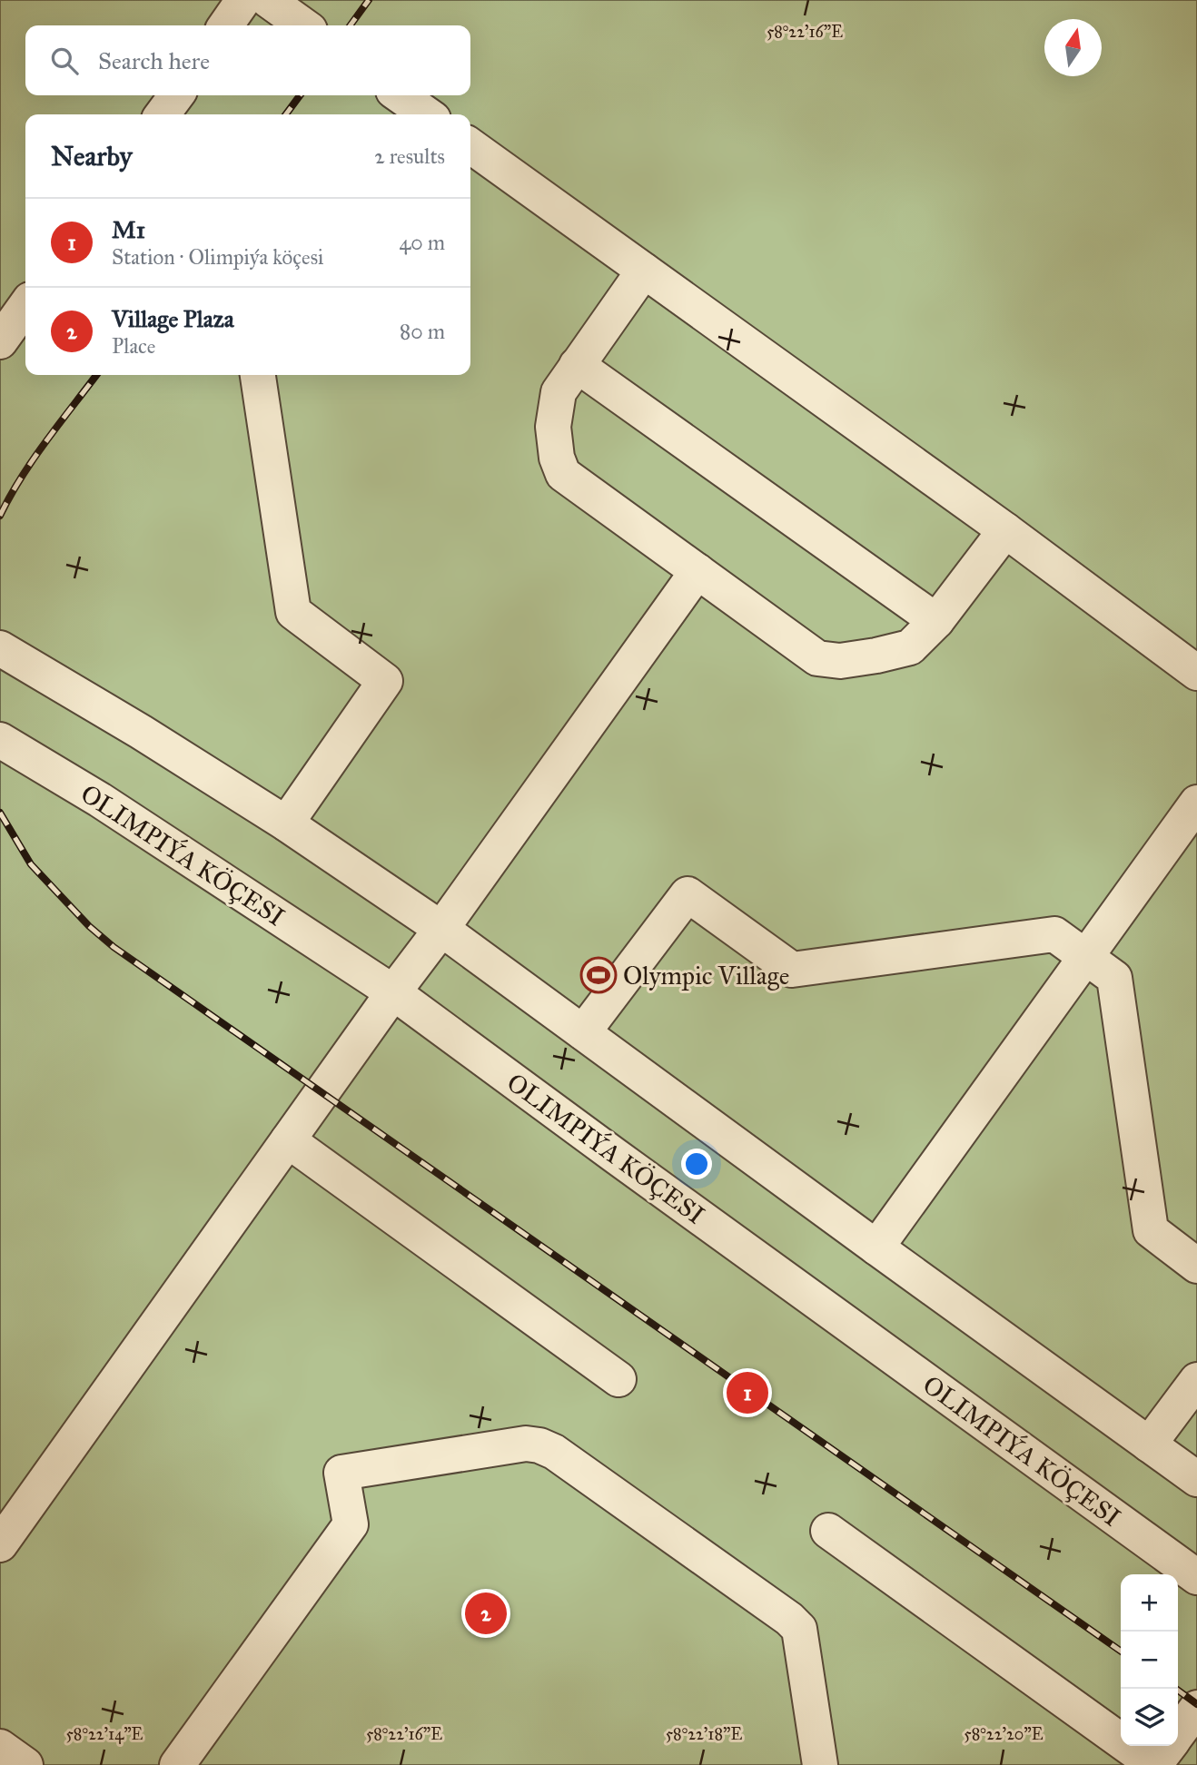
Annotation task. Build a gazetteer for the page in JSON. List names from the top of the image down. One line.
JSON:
{"streets":{"street":["OLIMPIÝA KÖÇESI"]},"places":{"sports":["Olympic Village"]},"north":"top","page":{"search":"Search here","heading":["Nearby","2 results"],"list":[{"mark":"1","name":"M1","note":"Station · Olimpiýa köçesi","value":"40 m"},{"mark":"2","name":"Village Plaza","note":"Place","value":"80 m"}],"pins":["1","2"],"map_buttons":["+","−"]},"coordinates":["58°22'16\"E","58°22'14\"E","58°22'18\"E","58°22'20\"E"]}
